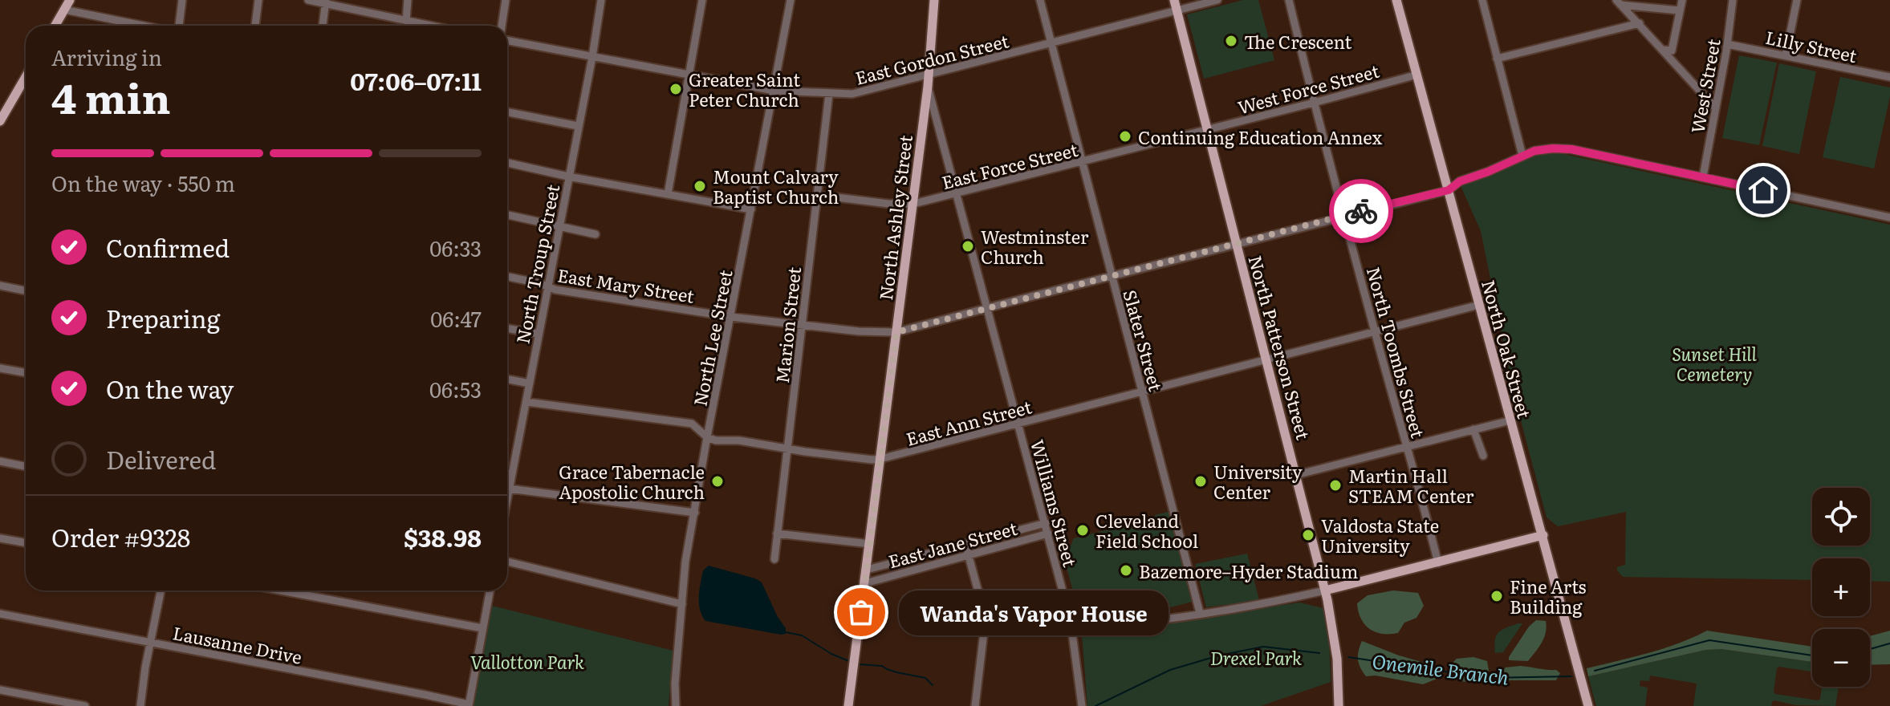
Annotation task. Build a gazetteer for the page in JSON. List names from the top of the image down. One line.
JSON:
{"streets":{"main road":["North Ashley Street","North Patterson Street","North Oak Street"],"street":["Lilly Street","East Gordon Street","West Street","West Force Street","East Force Street","North Troup Street","East Mary Street","Marion Street","North Lee Street","Slater Street","North Toombs Street","East Ann Street","Williams Street","East Jane Street","Lausanne Drive"]},"crossings":[["Lilly Street","West Street"],["East Gordon Street","North Ashley Street"],["East Gordon Street","North Troup Street"],["East Gordon Street","Marion Street"],["East Gordon Street","North Lee Street"],["East Gordon Street","Slater Street"],["East Gordon Street","North Patterson Street"],["West Street","East Mary Street"],["West Force Street","East Force Street"],["West Force Street","North Patterson Street"],["West Force Street","North Oak Street"],["West Force Street","North Toombs Street"],["East Force Street","North Ashley Street"],["East Force Street","Marion Street"],["East Force Street","Slater Street"],["East Force Street","North Patterson Street"],["East Force Street","Williams Street"],["North Ashley Street","East Mary Street"],["North Ashley Street","East Ann Street"],["North Ashley Street","Williams Street"],["North Ashley Street","East Jane Street"],["North Troup Street","East Mary Street"],["North Troup Street","East Ann Street"],["East Mary Street","Marion Street"],["East Mary Street","North Lee Street"],["East Mary Street","Slater Street"],["East Mary Street","North Patterson Street"],["East Mary Street","North Oak Street"],["East Mary Street","North Toombs Street"],["East Mary Street","Williams Street"],["Marion Street","East Ann Street"],["North Lee Street","East Ann Street"],["Slater Street","East Ann Street"],["North Patterson Street","East Ann Street"],["North Oak Street","East Ann Street"],["North Toombs Street","East Ann Street"],["East Ann Street","Williams Street"],["Williams Street","East Jane Street"]],"water":["Onemile Branch"],"parks":["Sunset Hill Cemetery","Drexel Park","Vallotton Park"],"places":["The Crescent","Greater Saint Peter Church","Continuing Education Annex","Mount Calvary Baptist Church","Westminster Church","Grace Tabernacle Apostolic Church","University Center","Martin Hall STEAM Center","Cleveland Field School","Valdosta State University","Bazemore–Hyder Stadium","Fine Arts Building","Wanda's Vapor House"],"page":{"heading":["4 min","Arriving in","07:06–07:11"],"panel":["Order #9328","$38.98"],"bar":"On the way · 550 m","list":[["Confirmed","06:33"],["Preparing","06:47"],["On the way","06:53"],"Delivered"],"map_buttons":["+","−"],"bubble":"Wanda's Vapor House"}}
